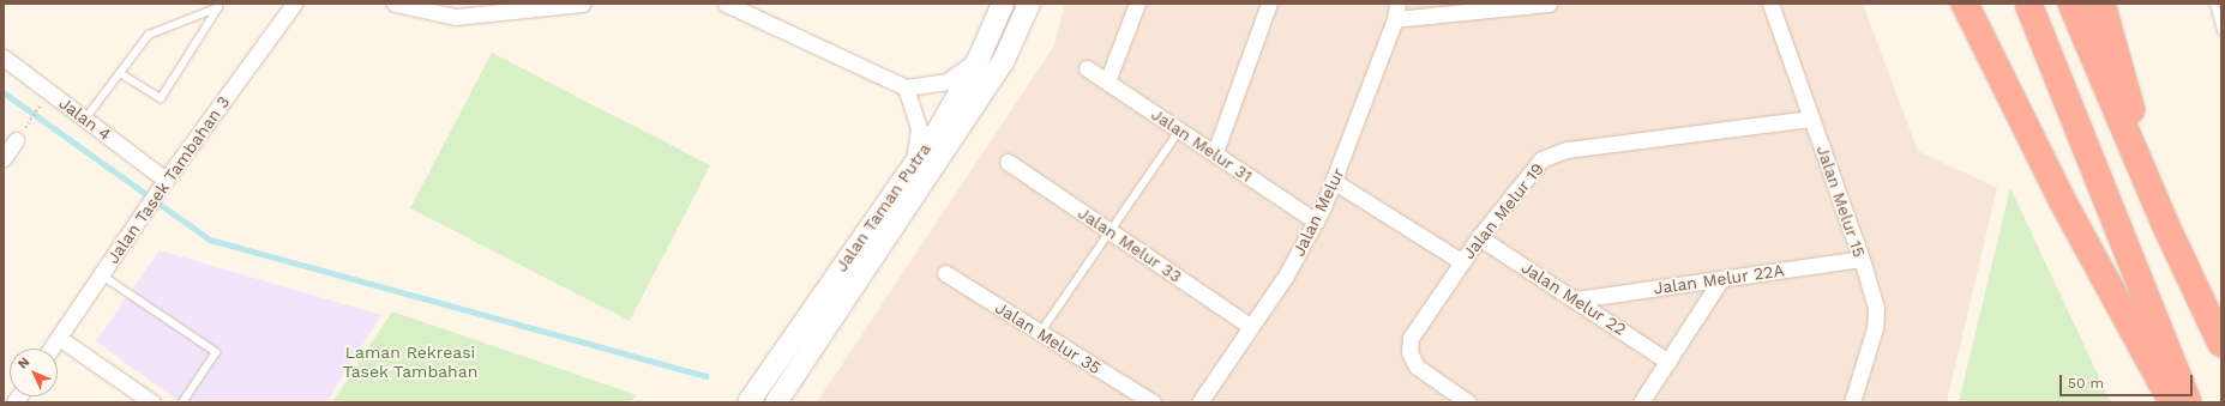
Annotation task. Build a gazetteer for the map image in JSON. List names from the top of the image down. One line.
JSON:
{"streets":{"street":["Jalan 4","Jalan Melur 31","Jalan Tasek Tambahan 3","Jalan Melur 15","Jalan Taman Putra","Jalan Melur 19","Jalan Melur","Jalan Melur 33","Jalan Melur 22A","Jalan Melur 22","Jalan Melur 35"]},"crossings":[["Jalan 4","Jalan Tasek Tambahan 3"],["Jalan Melur 31","Jalan Melur"],["Jalan Melur 15","Jalan Melur 19"],["Jalan Melur 15","Jalan Melur 22A"],["Jalan Melur 19","Jalan Melur 22"],["Jalan Melur","Jalan Melur 33"],["Jalan Melur 22A","Jalan Melur 22"]],"parks":["Laman Rekreasi Tasek Tambahan"],"scale_bar":"50 m","north":"top left"}
